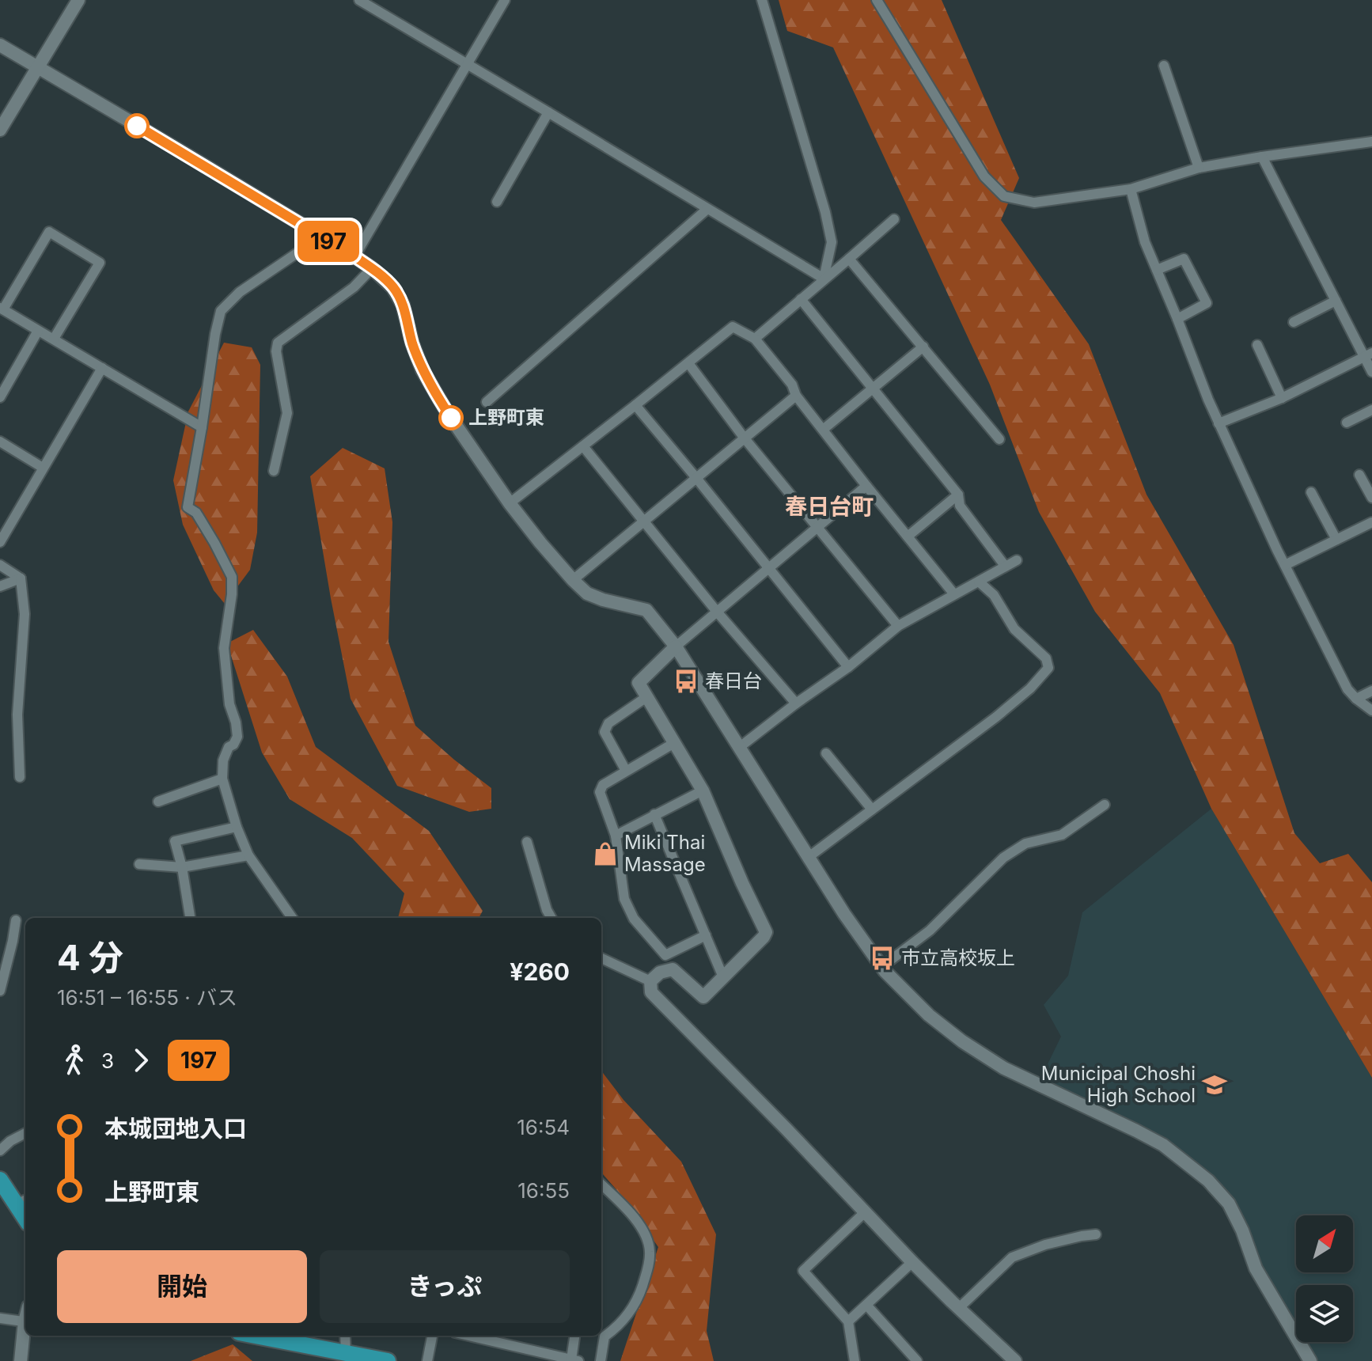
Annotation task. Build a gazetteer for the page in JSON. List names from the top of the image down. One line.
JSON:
{"districts":["春日台町"],"places":{"other":["上野町東"],"bus stop":["春日台","市立高校坂上"],"shop":["Miki Thai Massage"],"school or university":["Municipal Choshi High School"]},"lines":["bus line 197"],"north":"top right","page":{"on_map":"197","heading":["4 分","16:51 – 16:55 · バス","¥260"],"legs":["3","197"],"list":[{"name":"本城団地入口","value":"16:54"},{"name":"上野町東","value":"16:55"}],"buttons":["開始","きっぷ"]}}
